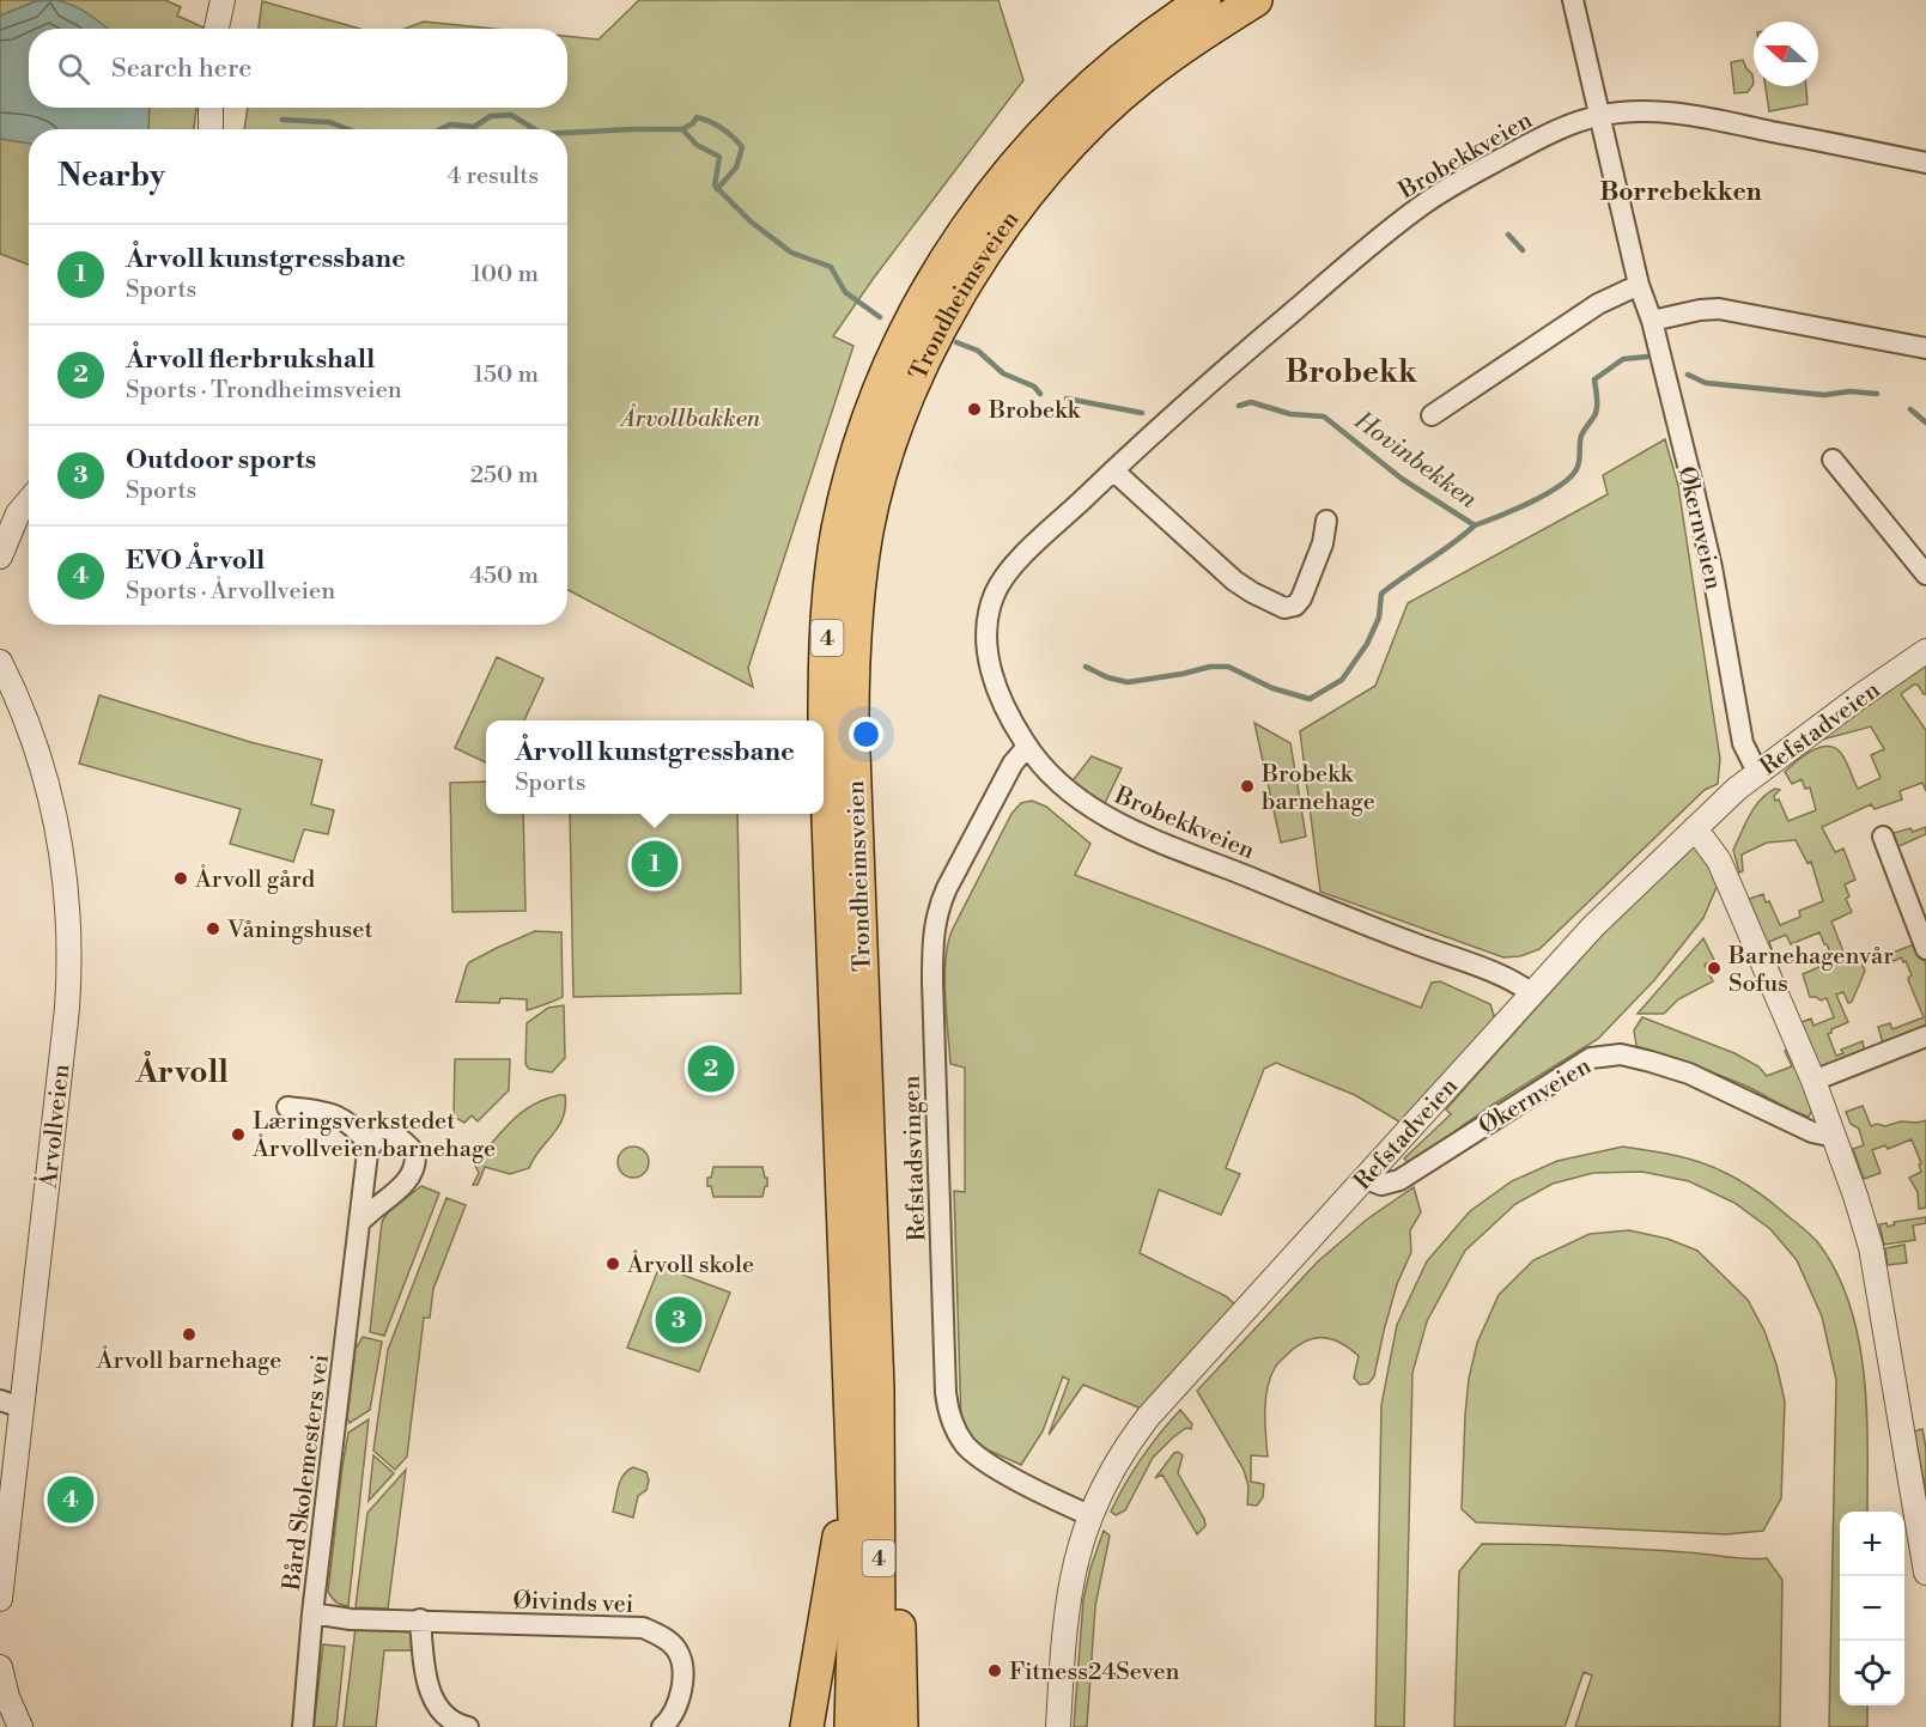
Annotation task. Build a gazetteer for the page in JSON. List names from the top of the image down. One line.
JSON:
{"streets":{"highway":["Trondheimsveien","4"],"street":["Brobekkveien","Økernveien","Refstadveien","Årvollveien","Refstadsvingen","Bård Skolemesters vei","Øivinds vei"]},"crossings":[["Brobekkveien","Økernveien"],["Brobekkveien","Refstadveien"],["Brobekkveien","Refstadsvingen"],["Trondheimsveien","4"],["Økernveien","Refstadveien"],["Refstadveien","Refstadsvingen"],["Bård Skolemesters vei","Øivinds vei"]],"districts":["Borrebekken","Brobekk","Årvoll"],"water":["Hovinbekken"],"parks":["Årvollbakken"],"places":["Brobekk","Brobekk barnehage","Årvoll gård","Våningshuset","Barnehagenvår Sofus","Læringsverkstedet Årvollveien barnehage","Årvoll skole","Årvoll barnehage","Fitness24Seven"],"north":"left","page":{"search":"Search here","heading":["Nearby","4 results"],"list":[{"mark":"1","name":"Årvoll kunstgressbane","note":"Sports","value":"100 m"},{"mark":"2","name":"Årvoll flerbrukshall","note":"Sports · Trondheimsveien","value":"150 m"},{"mark":"3","name":"Outdoor sports","note":"Sports","value":"250 m"},{"mark":"4","name":"EVO Årvoll","note":"Sports · Årvollveien","value":"450 m"}],"popup":["Årvoll kunstgressbane","Sports"],"pins":["1","2","3","4"],"map_buttons":["+","−"]}}
